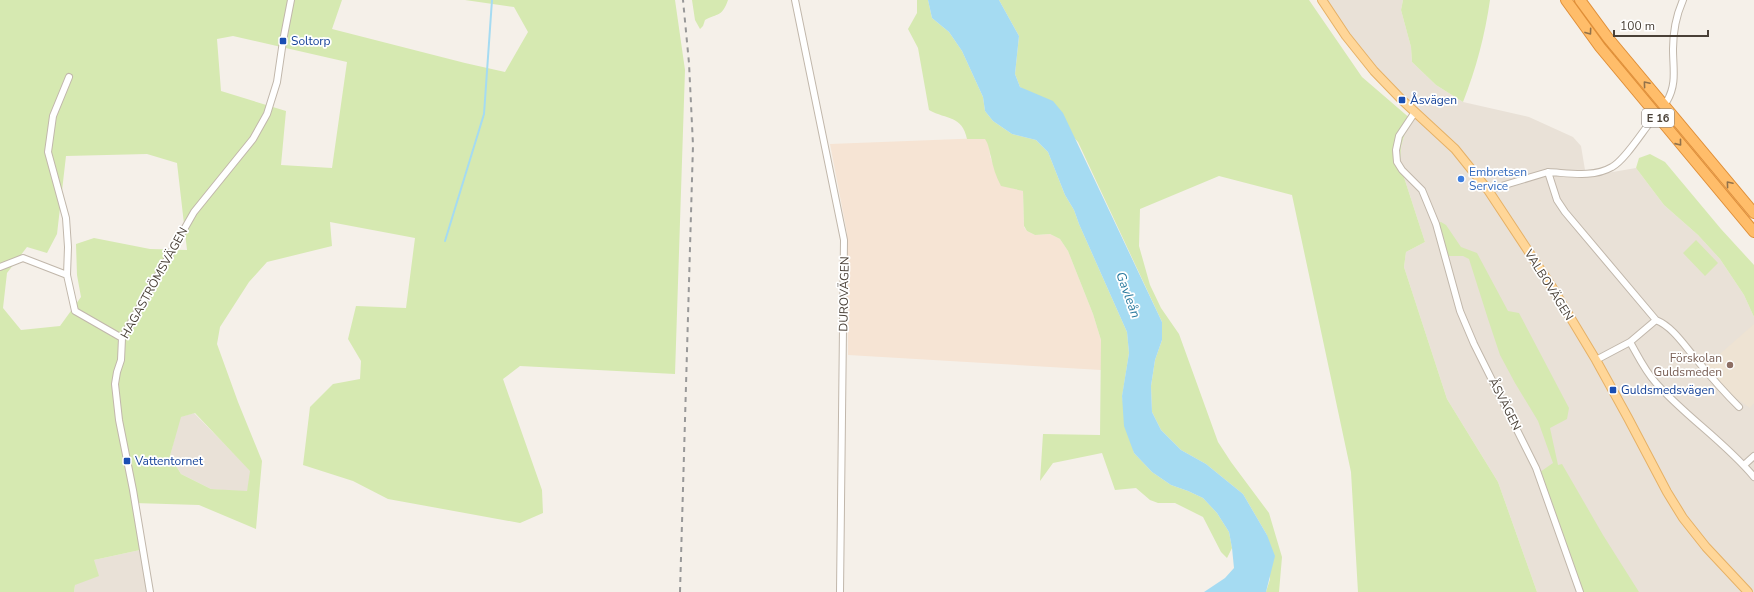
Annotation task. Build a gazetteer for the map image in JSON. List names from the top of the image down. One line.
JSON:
{"streets":{"highway":["E 16"],"main road":["VALBOVÄGEN"],"street":["HAGASTRÖMSVÄGEN","DUROVÄGEN","ÅSVÄGEN"]},"crossings":[["VALBOVÄGEN","ÅSVÄGEN"]],"water":["Gavleån"],"places":{"transit":["Soltorp","Åsvägen","Guldsmedsvägen","Vattentornet"],"other":["Embretsen Service","Förskolan Guldsmeden"]},"scale_bar":"100 m"}
